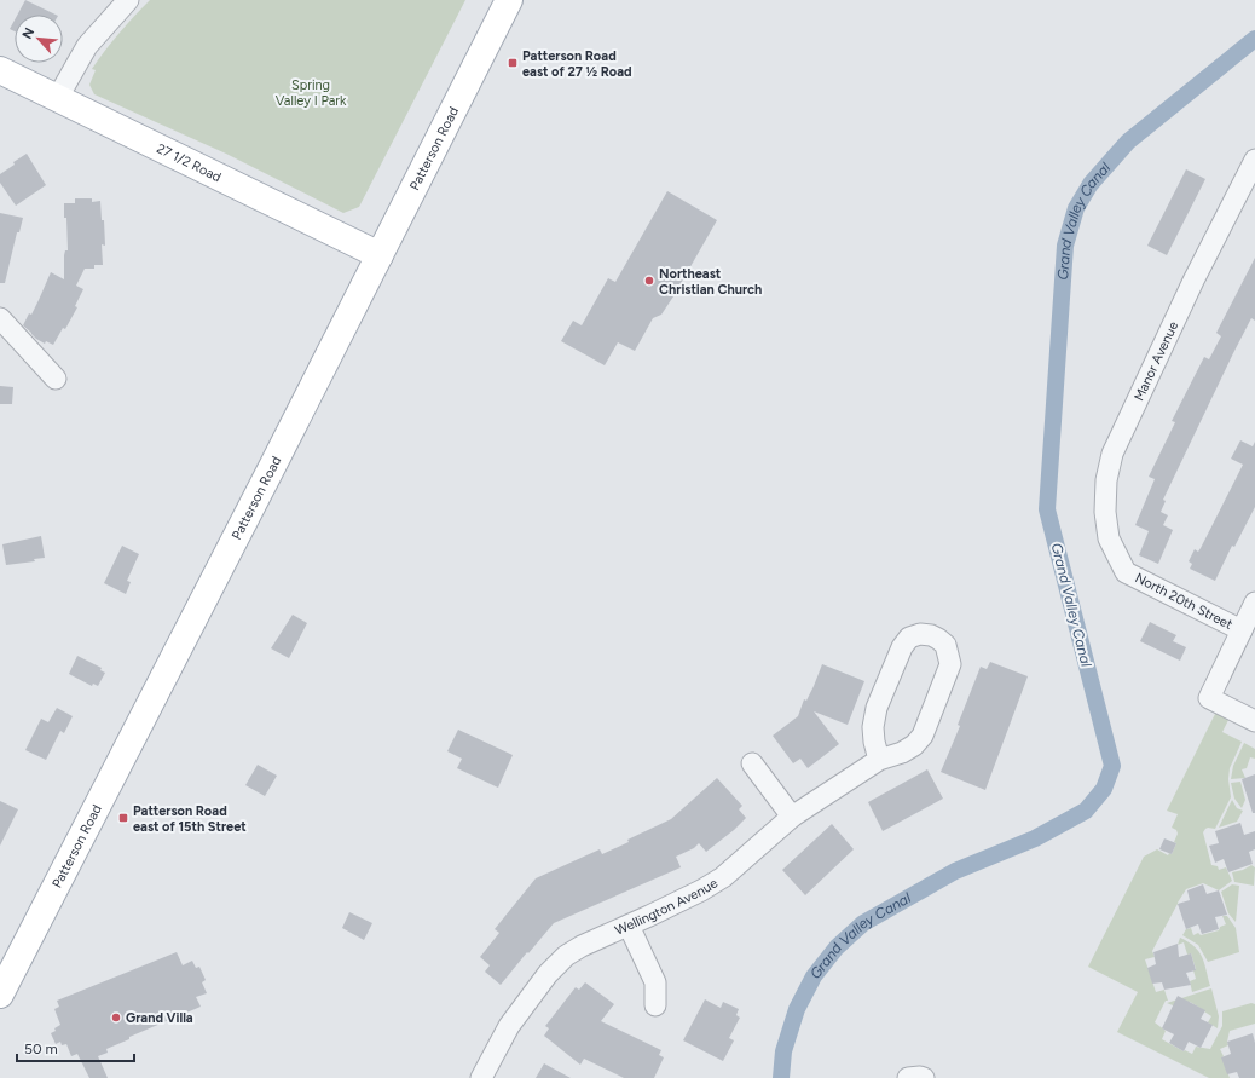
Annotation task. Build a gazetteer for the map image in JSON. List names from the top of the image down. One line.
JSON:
{"streets":{"main road":["Patterson Road","27 1/2 Road"],"street":["Manor Avenue","North 20th Street","Wellington Avenue"]},"crossings":[["Patterson Road","27 1/2 Road"],["Manor Avenue","North 20th Street"]],"water":["Grand Valley Canal"],"parks":["Spring Valley I Park"],"places":{"transit":["Patterson Road east of 27 ½ Road","Patterson Road east of 15th Street"],"other":["Northeast Christian Church","Grand Villa"]},"scale_bar":"50 m","north":"top left"}
